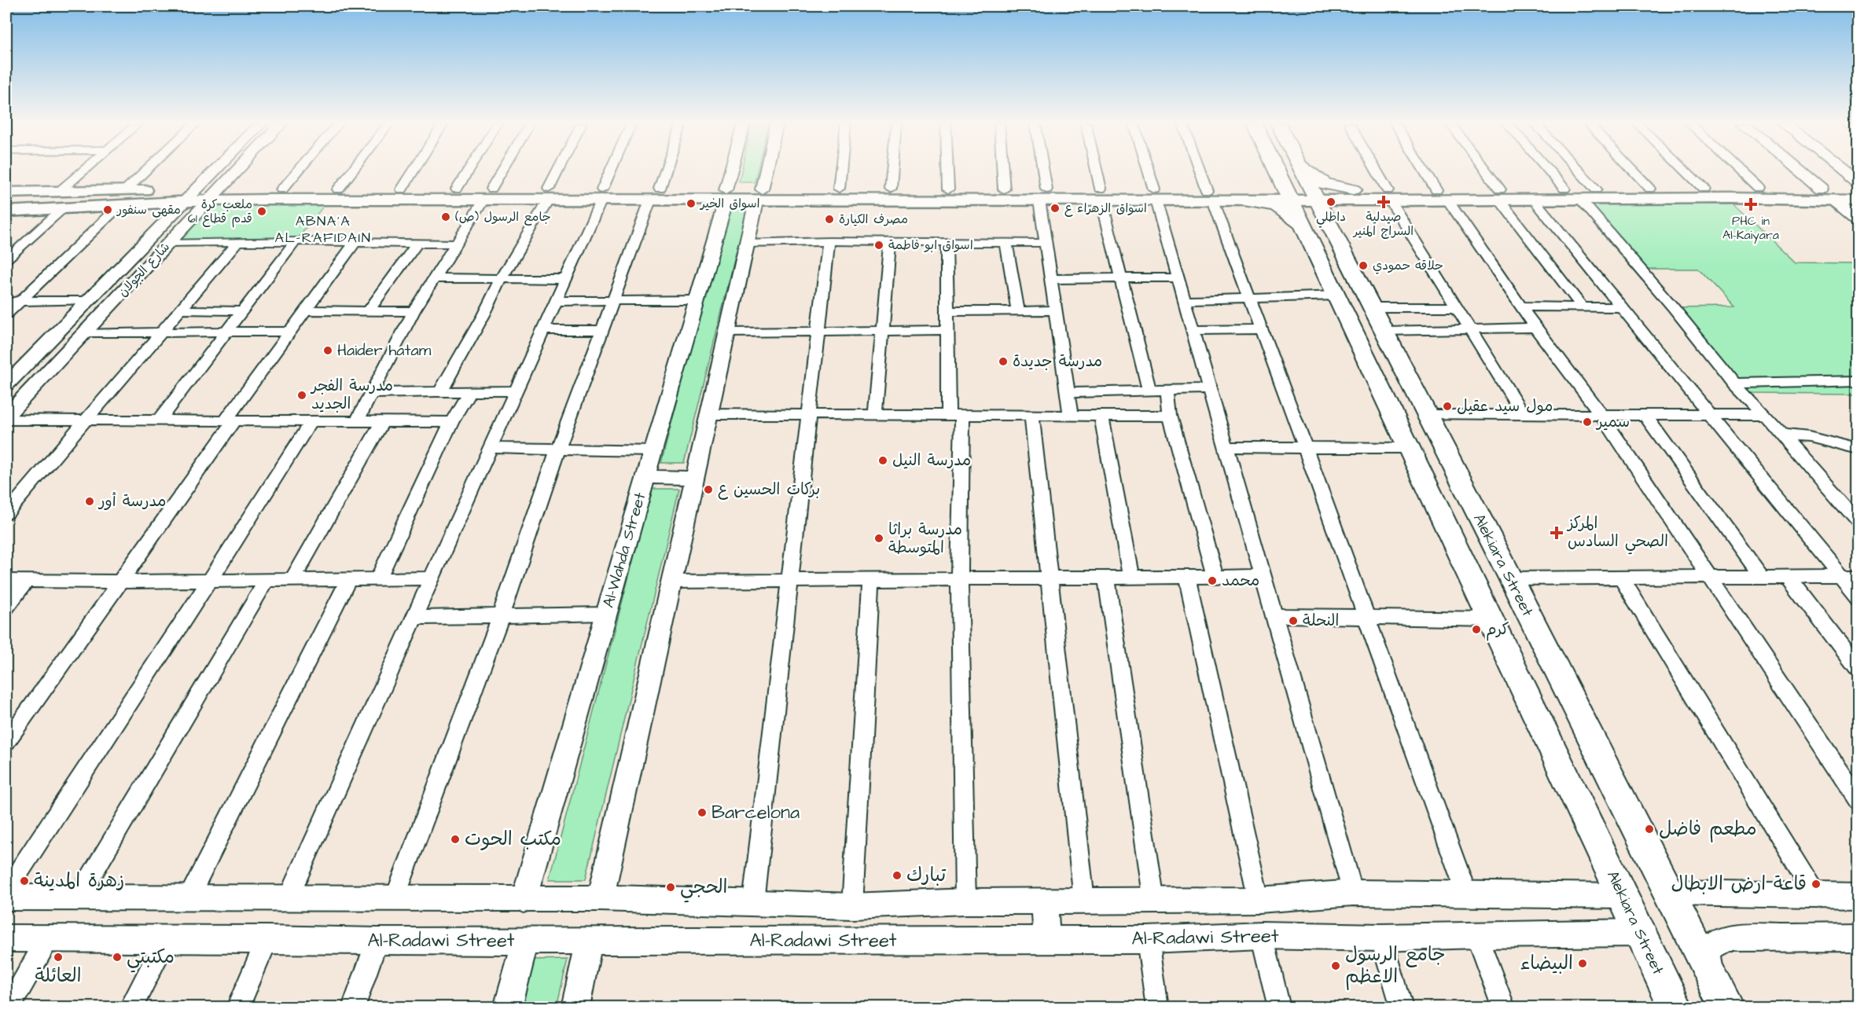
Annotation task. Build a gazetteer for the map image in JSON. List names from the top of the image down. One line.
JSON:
{"streets":{"main road":["Alekiara Street"],"street":["شارع الجولان","Al-Wahda Street","Al-Radawi Street"]},"crossings":[["Alekiara Street","Al-Radawi Street"]],"districts":["ABNA'A AL-RAFIDAIN"],"places":{"other":["داطلي","اسواق الخير","اسواق الزهراء ع","مقهى سنفور","ملعب كرة قدم قطاع 61","جامع الرسول (ص)","مصرف الكيارة","اسواق ابو فاطمة","حلاقه حمودي","Haider hatam","مدرسة جديدة","مدرسة الفجر الجديد","مول سيد عقيل","سمير","مدرسة النيل","بركات الحسين ع","مدرسة أور","مدرسة براثا المتوسطة","محمد","النحلة","كرم","Barcelona","مطعم فاضل","مكتب الحوت","تبارك","زهرة المدينة","قاعة ارض الابطال","الحجي","العائلة","مكتبتي","البيضاء","جامع الرسول الاعظم"],"health":["صيدلية السراج المنير","PHC in Al-Kaiyara","المركز الصحي السادس"]}}
